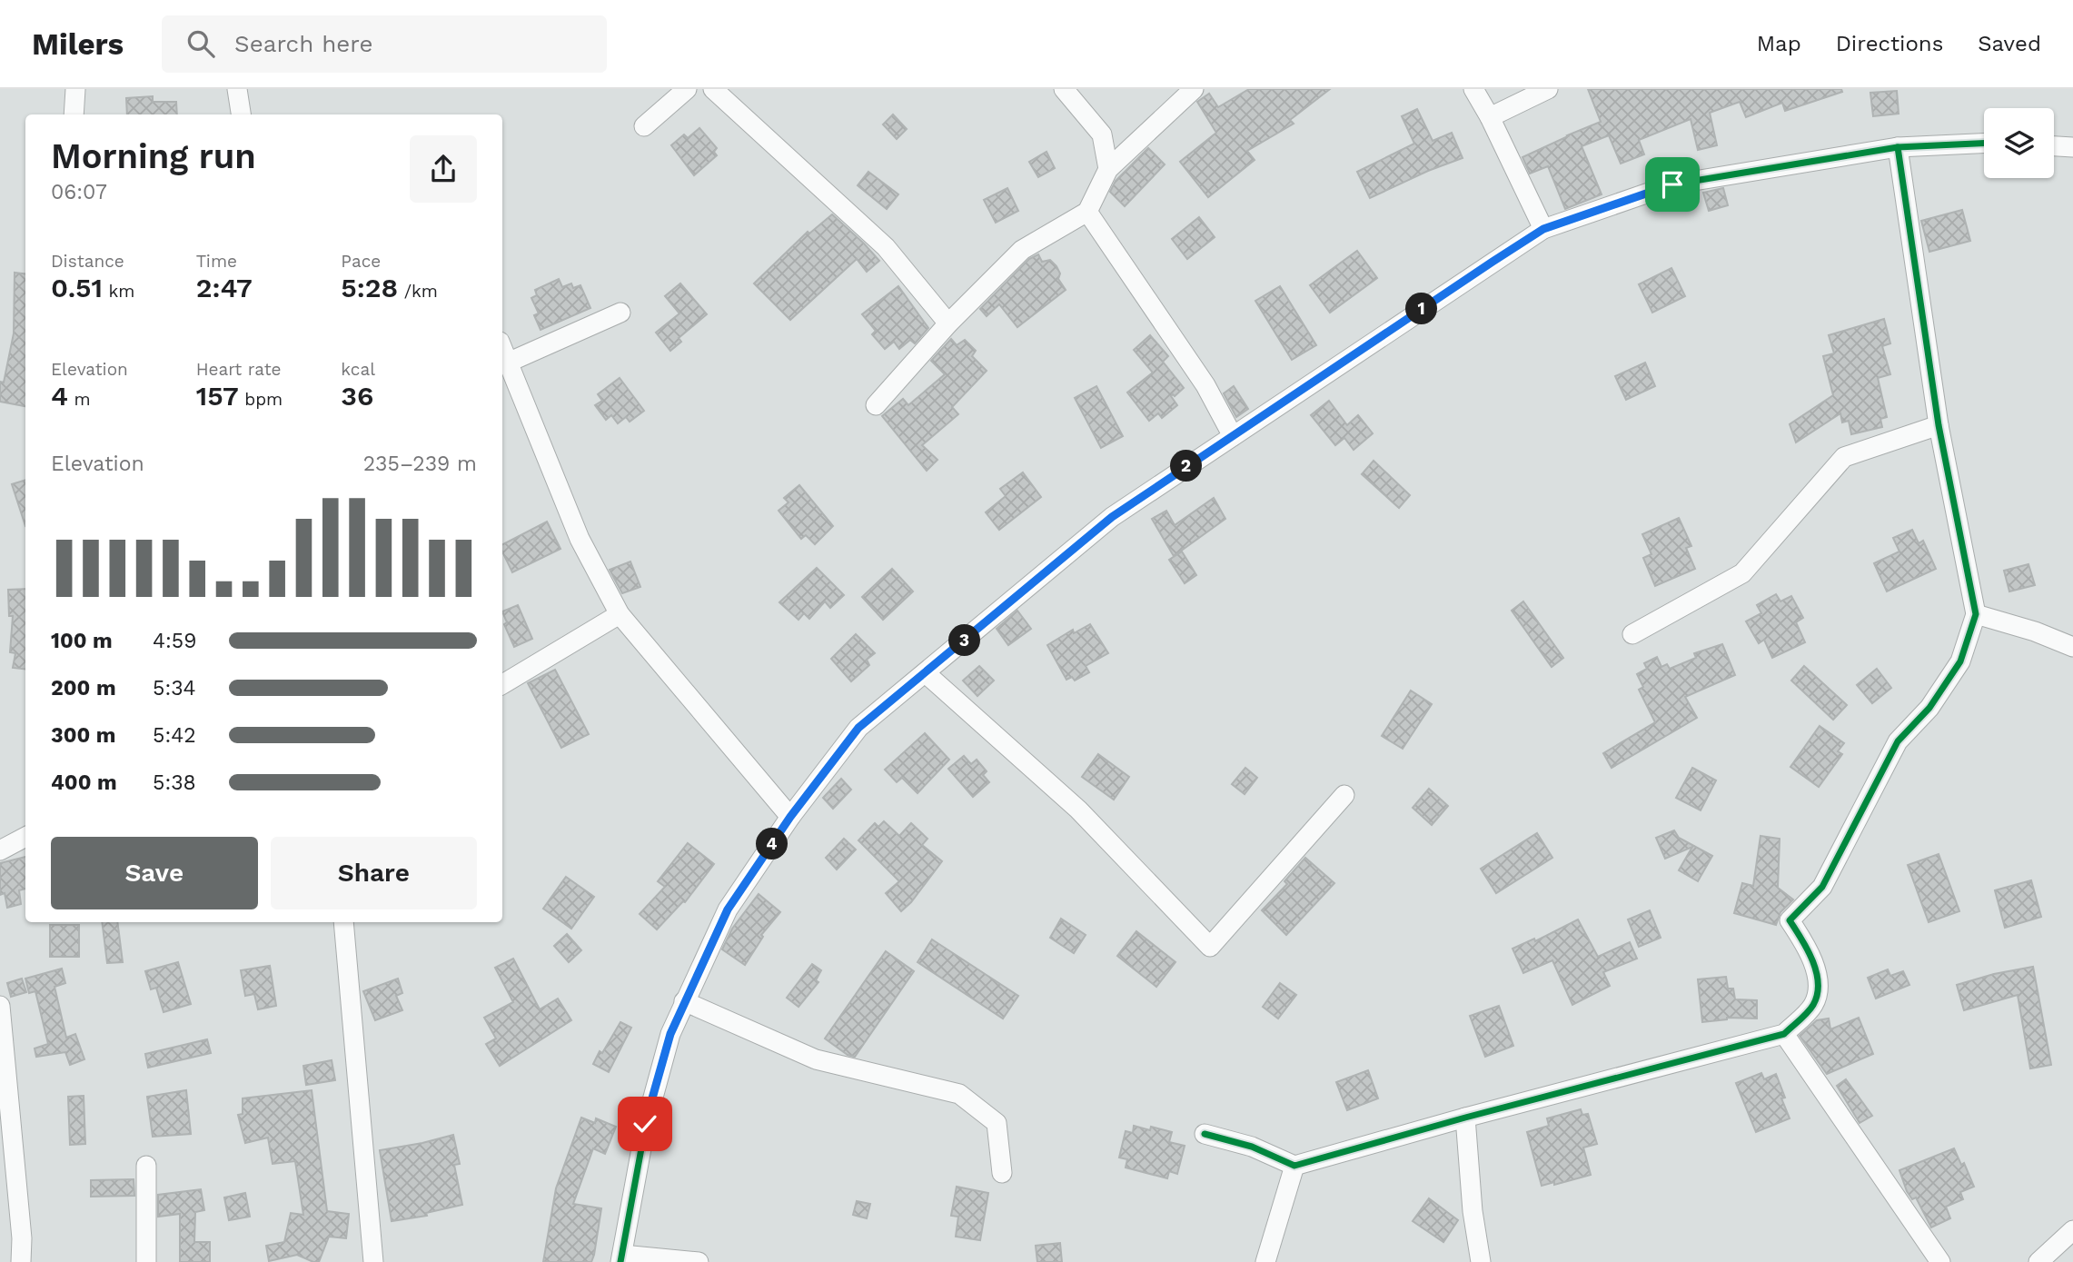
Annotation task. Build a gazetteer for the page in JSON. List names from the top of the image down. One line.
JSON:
{"page":{"header":"Milers","search":"Search here","nav":["Map","Directions","Saved"],"heading":["Morning run","06:07"],"stats":[["Distance","0.51 km"],["Time","2:47"],["Pace","5:28 /km"],["Elevation","4 m"],["Heart rate","157 bpm"],["kcal","36"]],"pins":["1","2","3","4"],"chart":["Elevation","235–239 m"],"list":[{"name":"100 m","note":"4:59"},{"name":"200 m","note":"5:34"},{"name":"300 m","note":"5:42"},{"name":"400 m","note":"5:38"}],"buttons":["Save","Share"]}}
